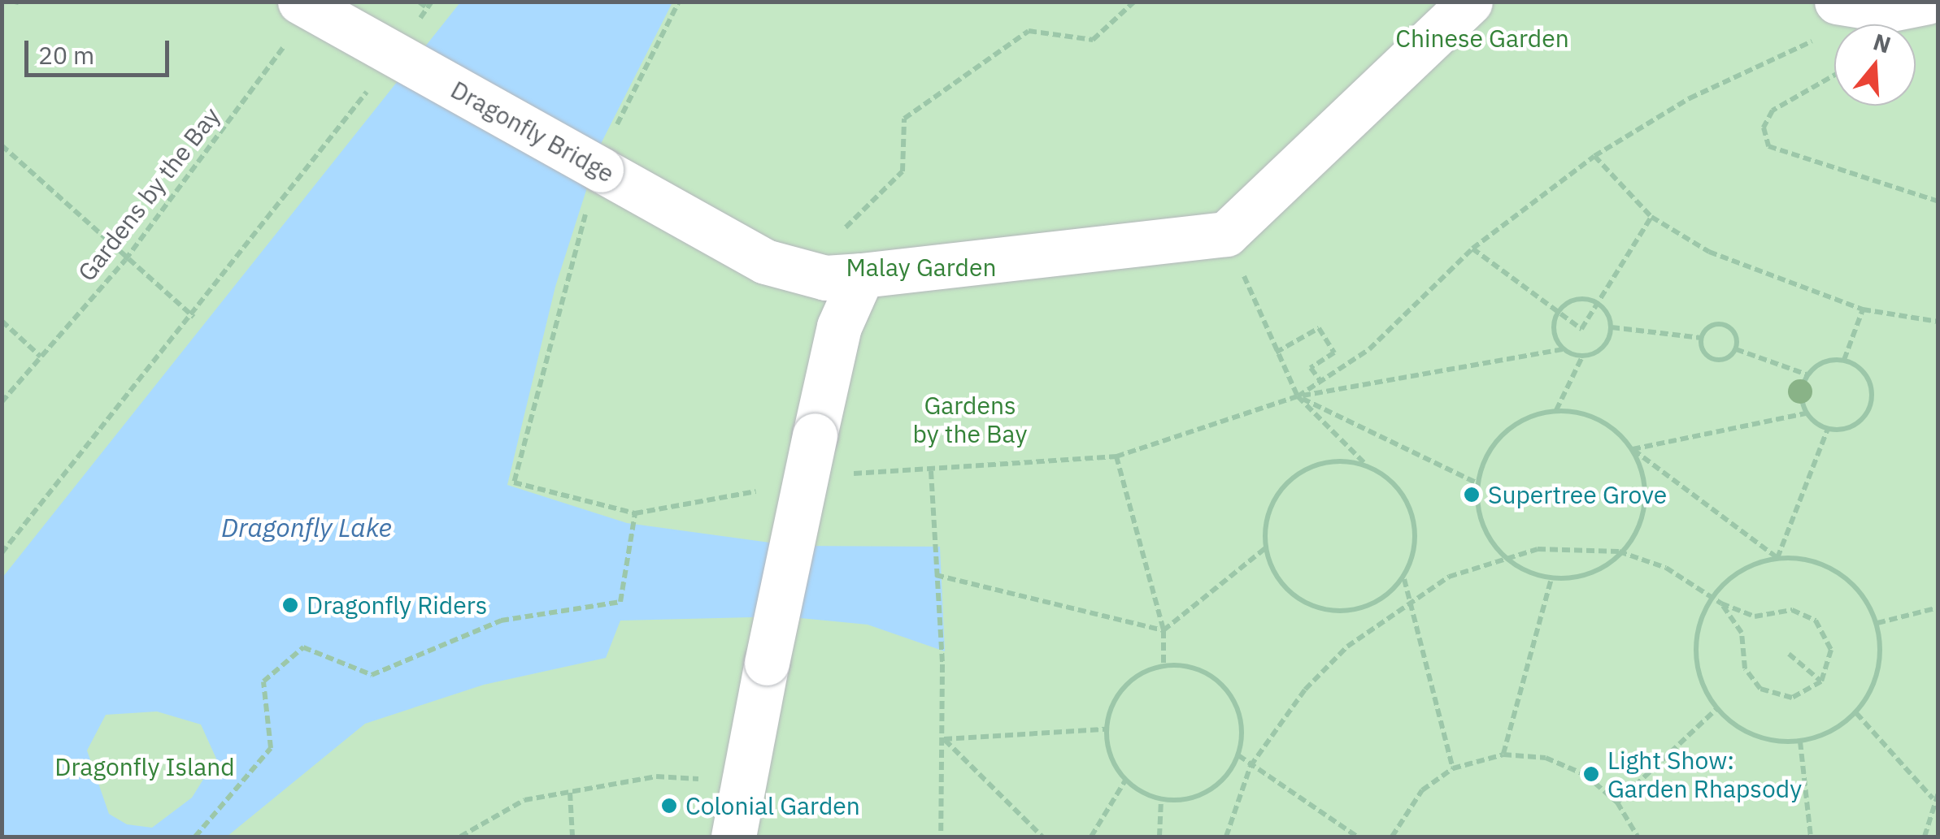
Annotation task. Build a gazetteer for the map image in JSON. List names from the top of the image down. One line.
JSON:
{"streets":{"street":["Dragonfly Bridge"],"path":["Gardens by the Bay"]},"crossings":[["Dragonfly Bridge","Gardens by the Bay"]],"water":["Dragonfly Lake"],"parks":["Chinese Garden","Malay Garden","Gardens by the Bay","Dragonfly Island"],"places":["Supertree Grove","Dragonfly Riders","Light Show: Garden Rhapsody","Colonial Garden"],"scale_bar":"20 m","north":"top"}
